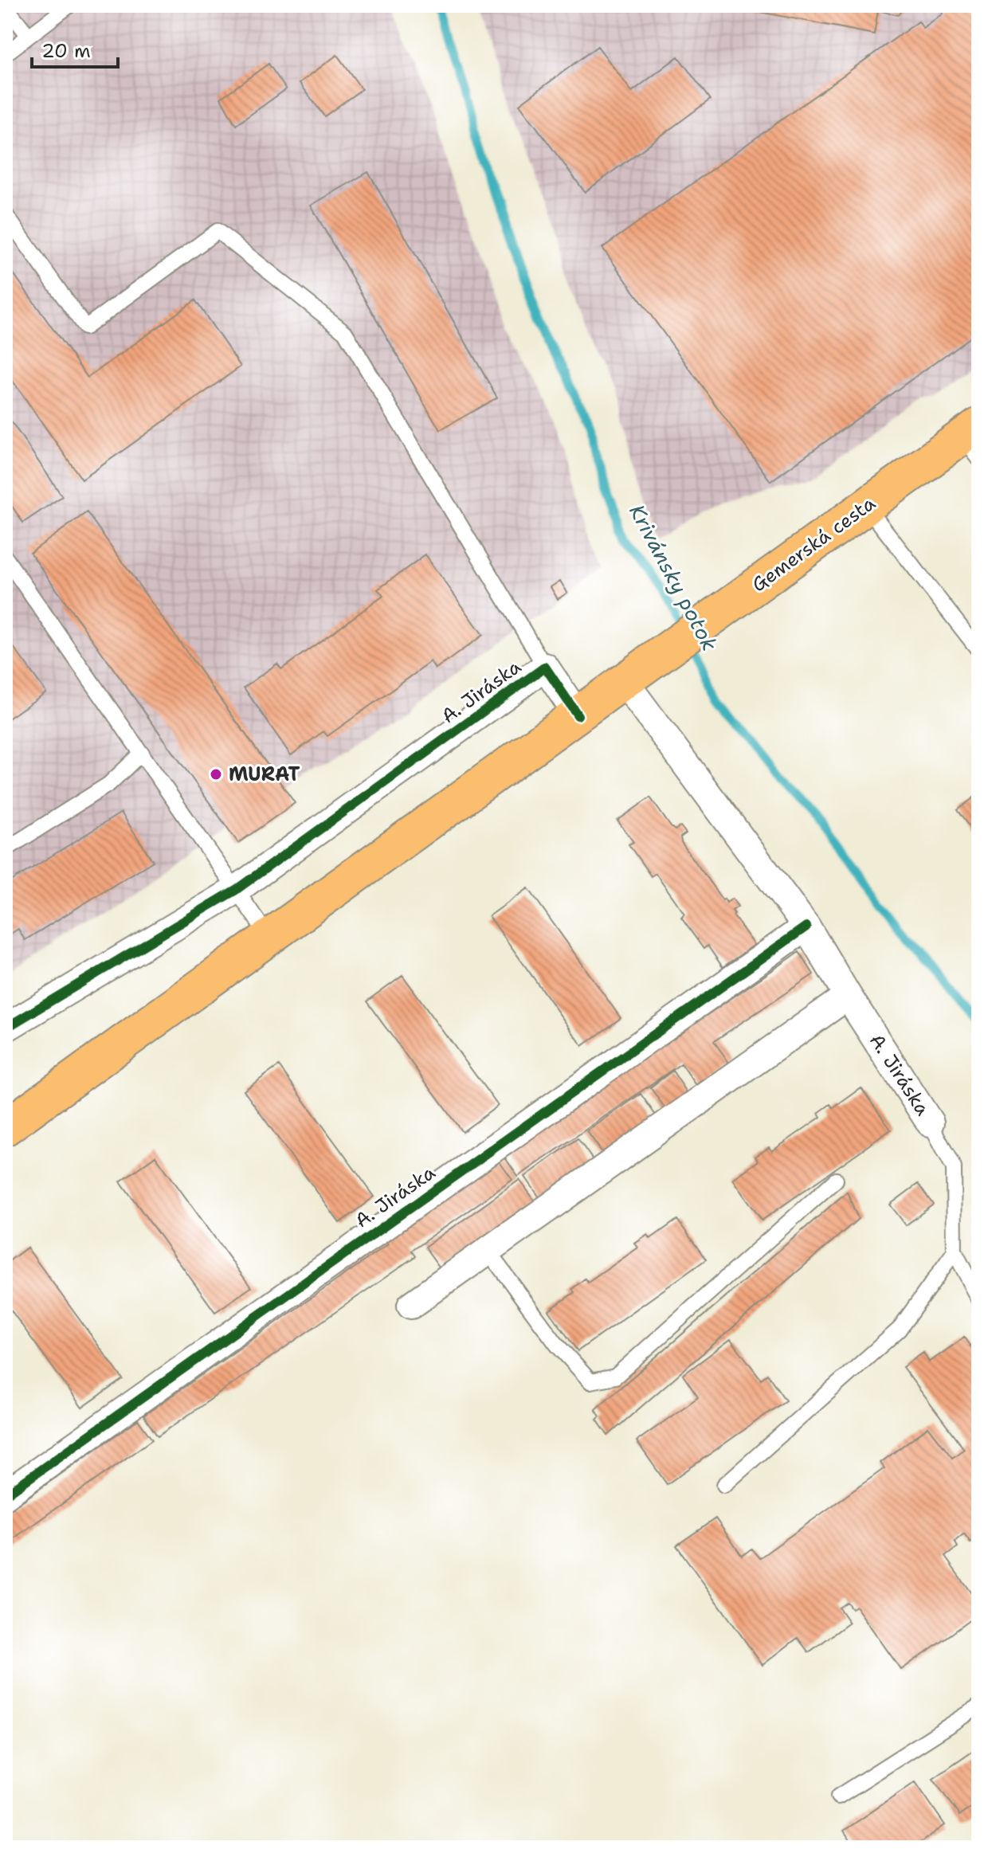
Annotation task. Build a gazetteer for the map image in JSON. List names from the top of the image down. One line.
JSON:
{"streets":{"main road":["Gemerská cesta"],"street":["A. Jiráska"]},"crossings":[["Gemerská cesta","A. Jiráska"]],"water":["Krivánsky potok"],"places":["MURAT"],"scale_bar":"20 m"}
